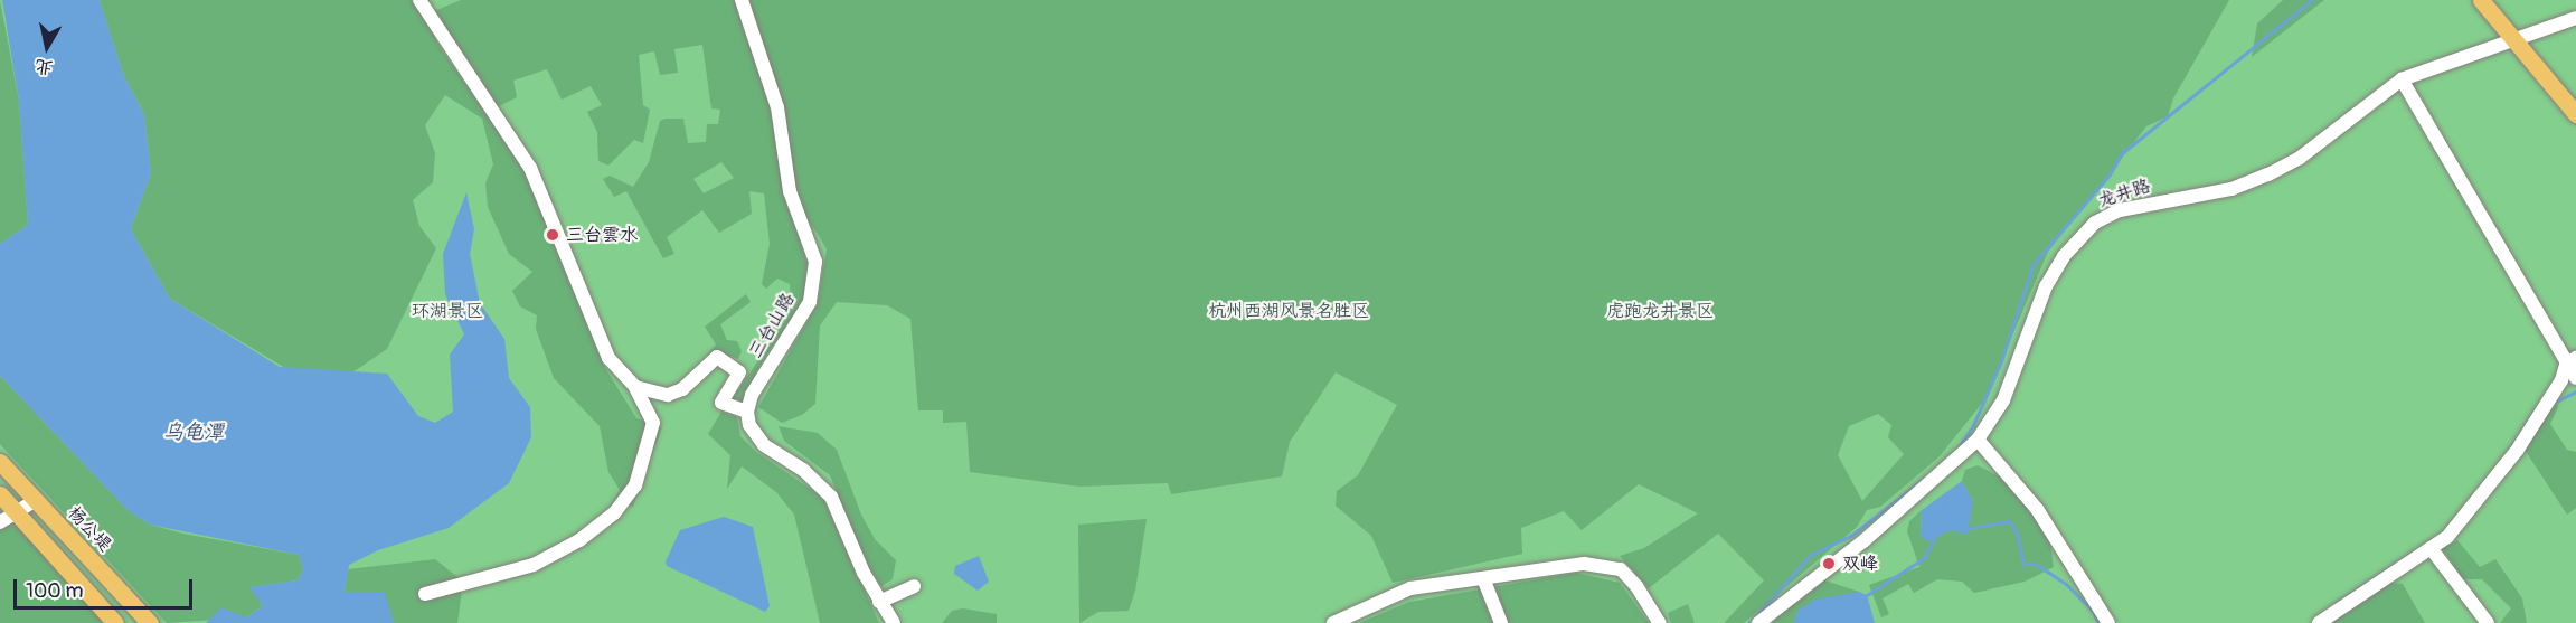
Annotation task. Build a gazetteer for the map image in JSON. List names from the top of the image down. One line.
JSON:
{"streets":{"main road":["杨公堤"],"street":["龙井路","三台山路"]},"water":["乌龟潭"],"parks":["环湖景区","杭州西湖风景名胜区","虎跑龙井景区"],"places":["三台雲水","双峰"],"scale_bar":"100 m","north":"bottom"}
